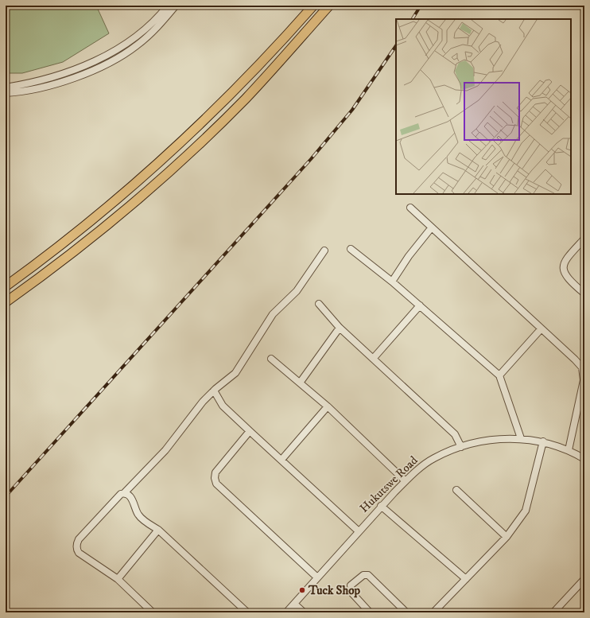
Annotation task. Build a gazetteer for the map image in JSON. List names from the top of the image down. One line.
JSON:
{"streets":{"street":["Hukutswe Road"]},"places":["Tuck Shop"]}
